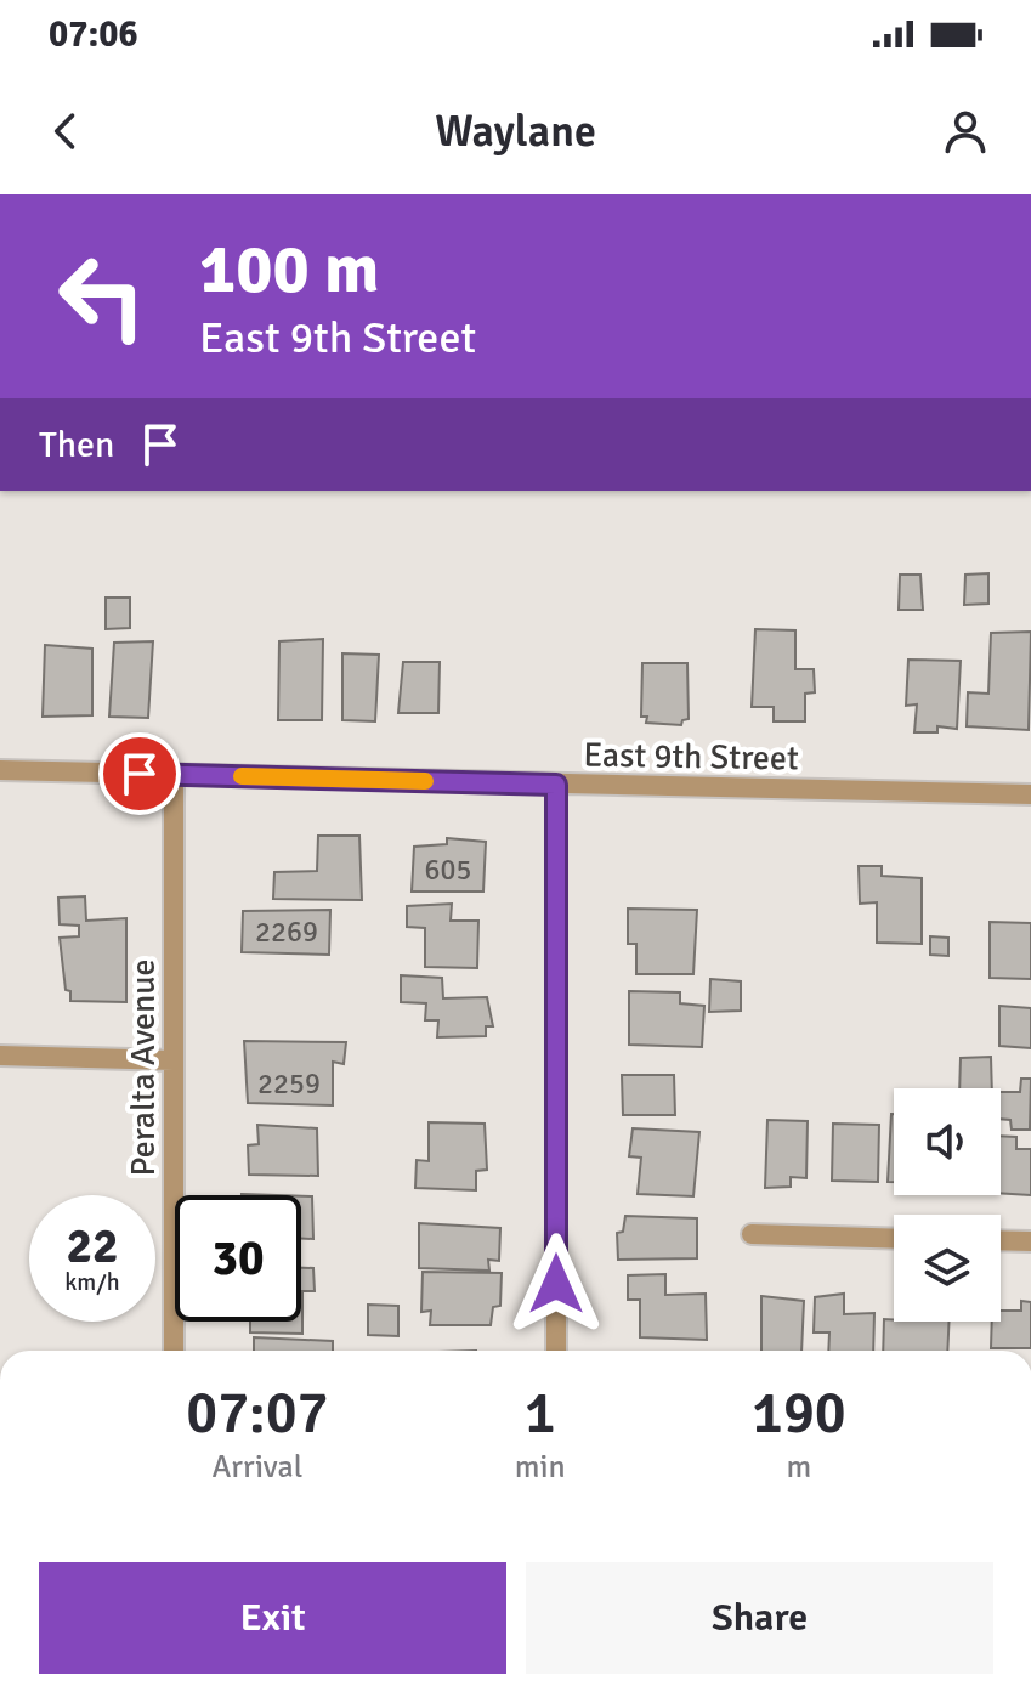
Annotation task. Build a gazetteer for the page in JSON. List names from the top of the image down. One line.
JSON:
{"streets":{"street":["East 9th Street","Peralta Avenue"]},"crossings":[["East 9th Street","Peralta Avenue"]],"house_numbers":["605","2269","2259"],"page":{"status":"07:06","header":"Waylane","turn":["100 m","East 9th Street"],"then":"Then","speed":"22 km/h","limit":"30","eta":["07:07","Arrival","1","min","190","m"],"buttons":["Exit","Share"]}}
